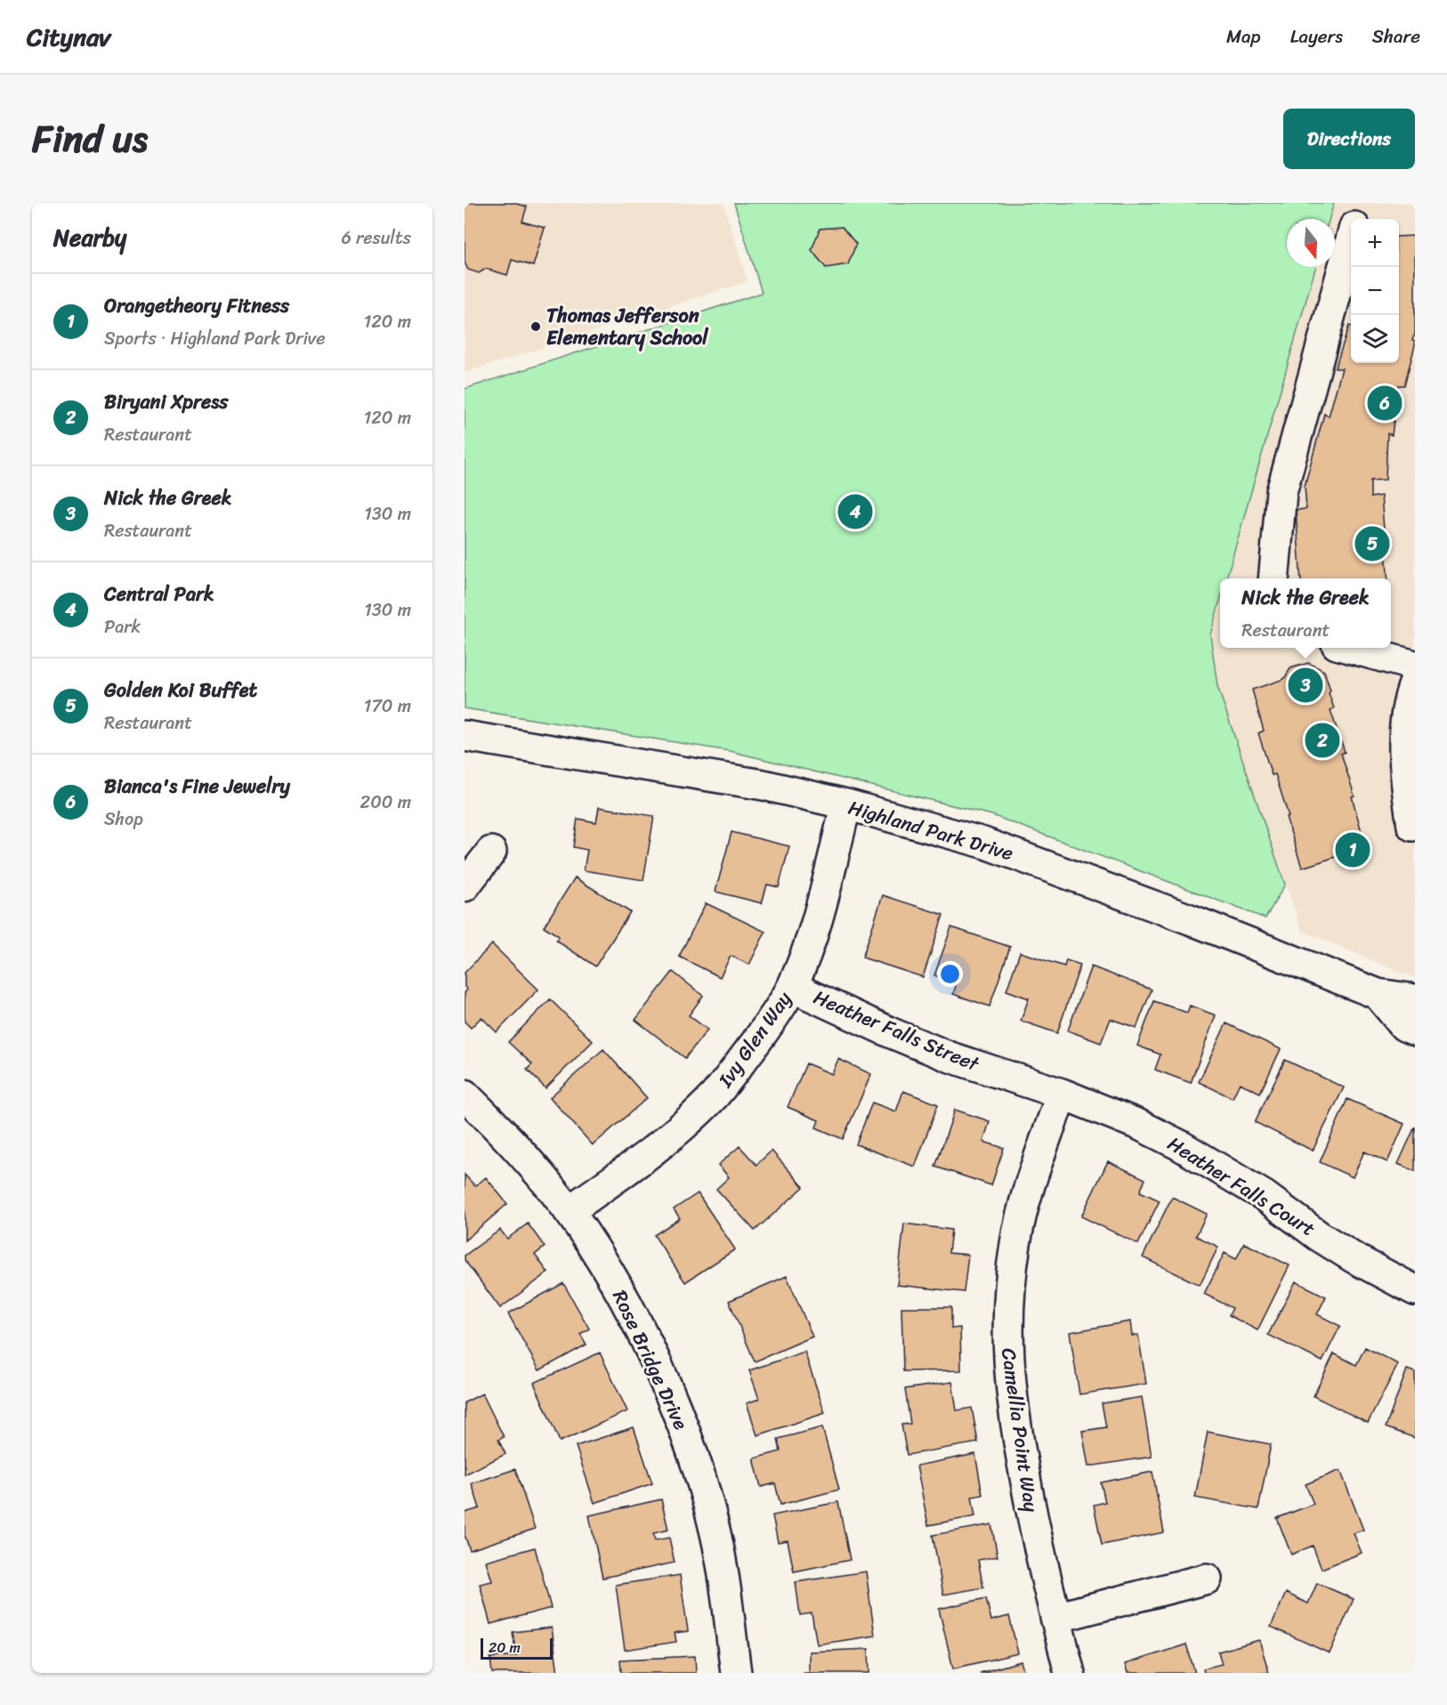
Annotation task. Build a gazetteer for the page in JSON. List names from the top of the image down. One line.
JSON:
{"streets":{"street":["Highland Park Drive","Heather Falls Street","Ivy Glen Way","Heather Falls Court","Rose Bridge Drive","Camellia Point Way"]},"crossings":[["Highland Park Drive","Ivy Glen Way"],["Heather Falls Street","Ivy Glen Way"],["Heather Falls Street","Heather Falls Court"],["Heather Falls Street","Camellia Point Way"],["Ivy Glen Way","Rose Bridge Drive"],["Heather Falls Court","Camellia Point Way"]],"places":["Thomas Jefferson Elementary School"],"scale_bar":"20 m","north":"bottom","page":{"header":"Citynav","nav":["Map","Layers","Share"],"title":"Find us","buttons":"Directions","heading":["Nearby","6 results"],"map_buttons":["+","−"],"list":[{"mark":"1","name":"Orangetheory Fitness","note":"Sports · Highland Park Drive","value":"120 m"},{"mark":"2","name":"Biryani Xpress","note":"Restaurant","value":"120 m"},{"mark":"3","name":"Nick the Greek","note":"Restaurant","value":"130 m"},{"mark":"4","name":"Central Park","note":"Park","value":"130 m"},{"mark":"5","name":"Golden Koi Buffet","note":"Restaurant","value":"170 m"},{"mark":"6","name":"Bianca's Fine Jewelry","note":"Shop","value":"200 m"}],"pins":["6","4","5","3","2","1"],"popup":["Nick the Greek","Restaurant"],"scale":"20 m"}}
